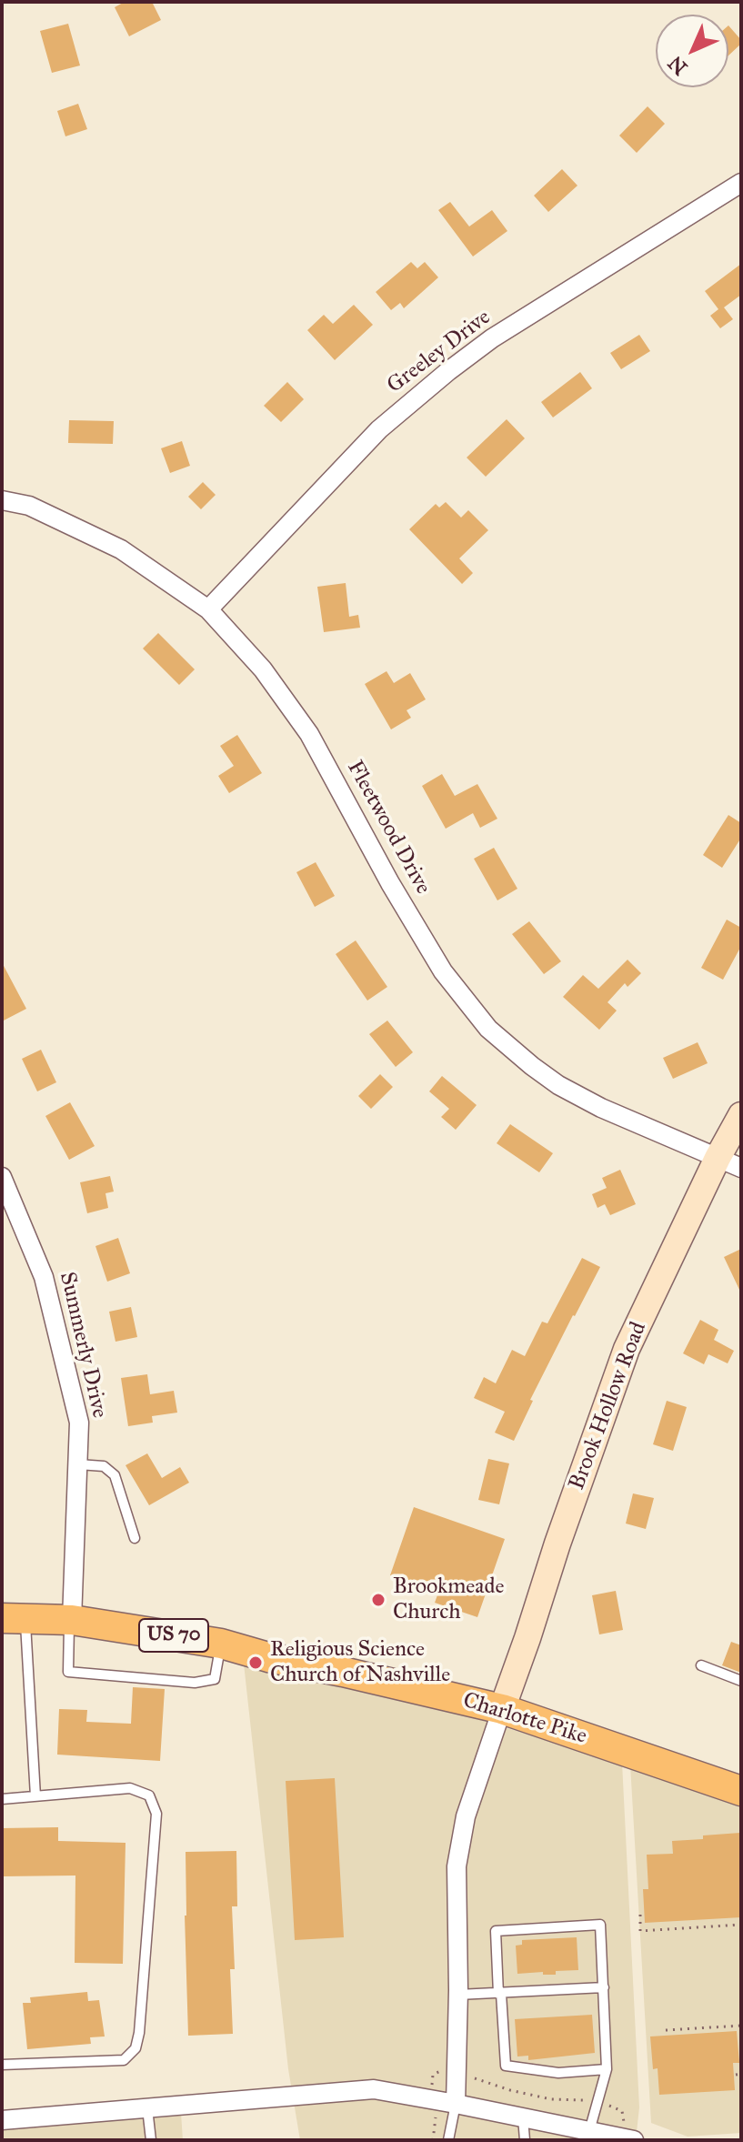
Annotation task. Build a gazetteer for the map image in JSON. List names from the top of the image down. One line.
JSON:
{"streets":{"main road":["US 70","Charlotte Pike"],"street":["Greeley Drive","Fleetwood Drive","Summerly Drive","Brook Hollow Road"]},"crossings":[["Greeley Drive","Fleetwood Drive"],["Fleetwood Drive","Brook Hollow Road"],["Summerly Drive","Charlotte Pike"],["Brook Hollow Road","Charlotte Pike"]],"places":["Brookmeade Church","Religious Science Church of Nashville"],"north":"bottom left"}
